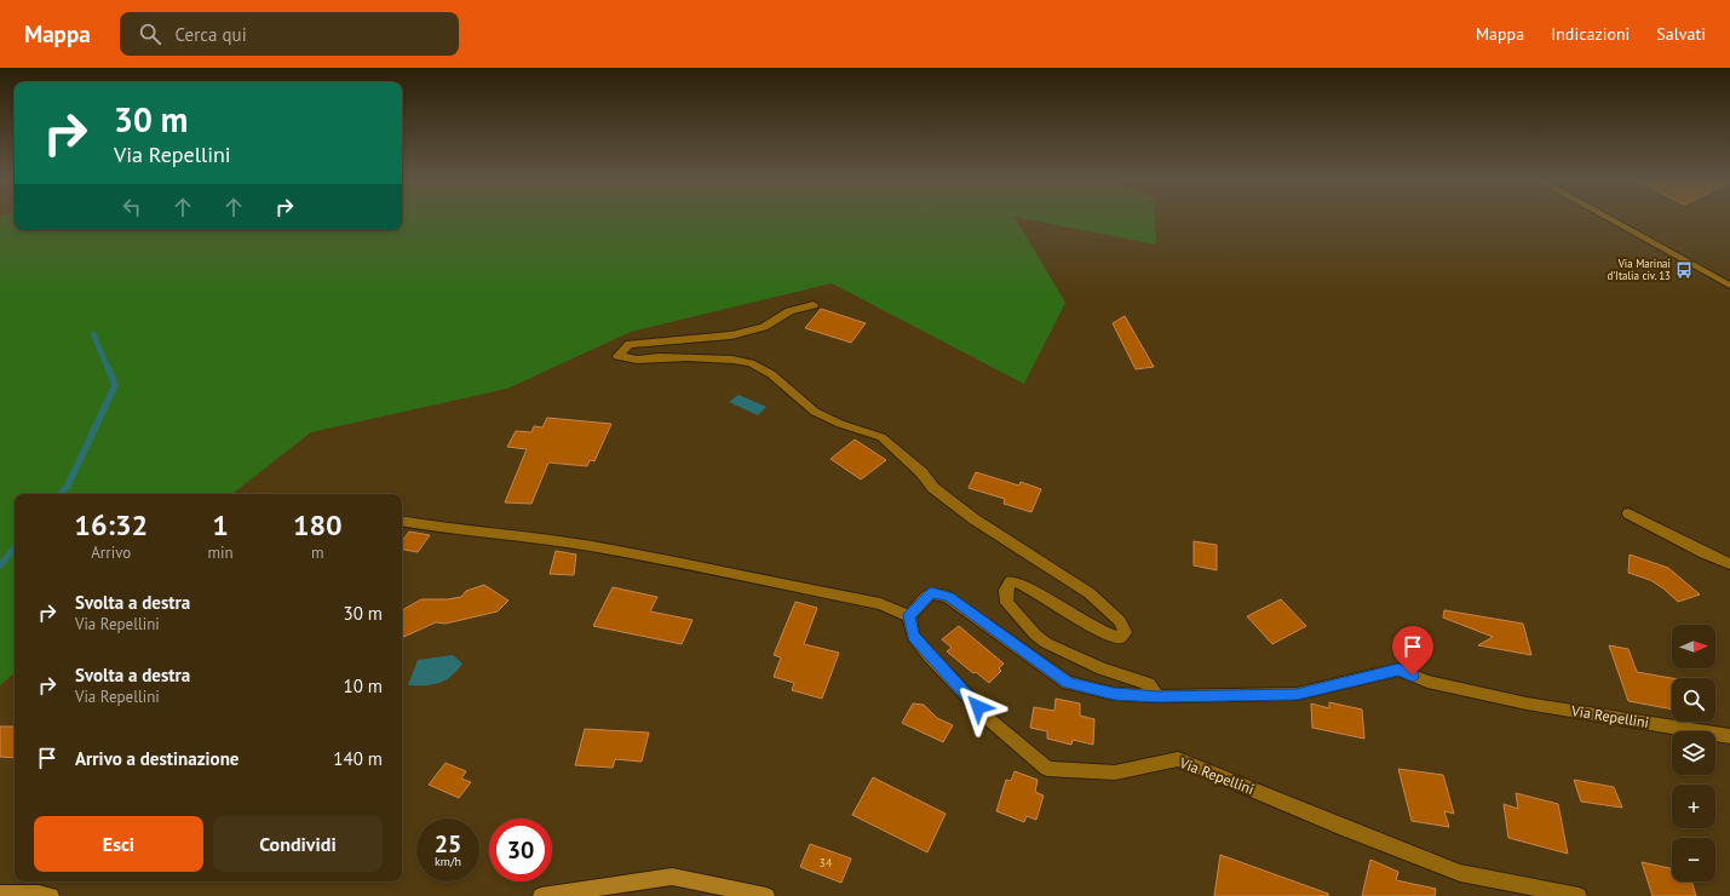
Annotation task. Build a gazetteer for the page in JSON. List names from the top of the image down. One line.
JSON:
{"streets":{"street":["Via Repellini"]},"places":{"bus stop":["Via Marinai d'Italia civ. 13"]},"house_numbers":["34"],"north":"right","page":{"header":"Mappa","search":"Cerca qui","nav":["Mappa","Indicazioni","Salvati"],"turn":["30 m","Via Repellini"],"eta":["16:32","Arrivo","1","min","180","m"],"list":[{"name":"Svolta a destra","note":"Via Repellini","value":"30 m"},{"name":"Svolta a destra","note":"Via Repellini","value":"10 m"},{"name":"Arrivo a destinazione","value":"140 m"}],"map_buttons":["+","−"],"buttons":["Esci","Condividi"],"speed":"25 km/h","limit":"30"}}
